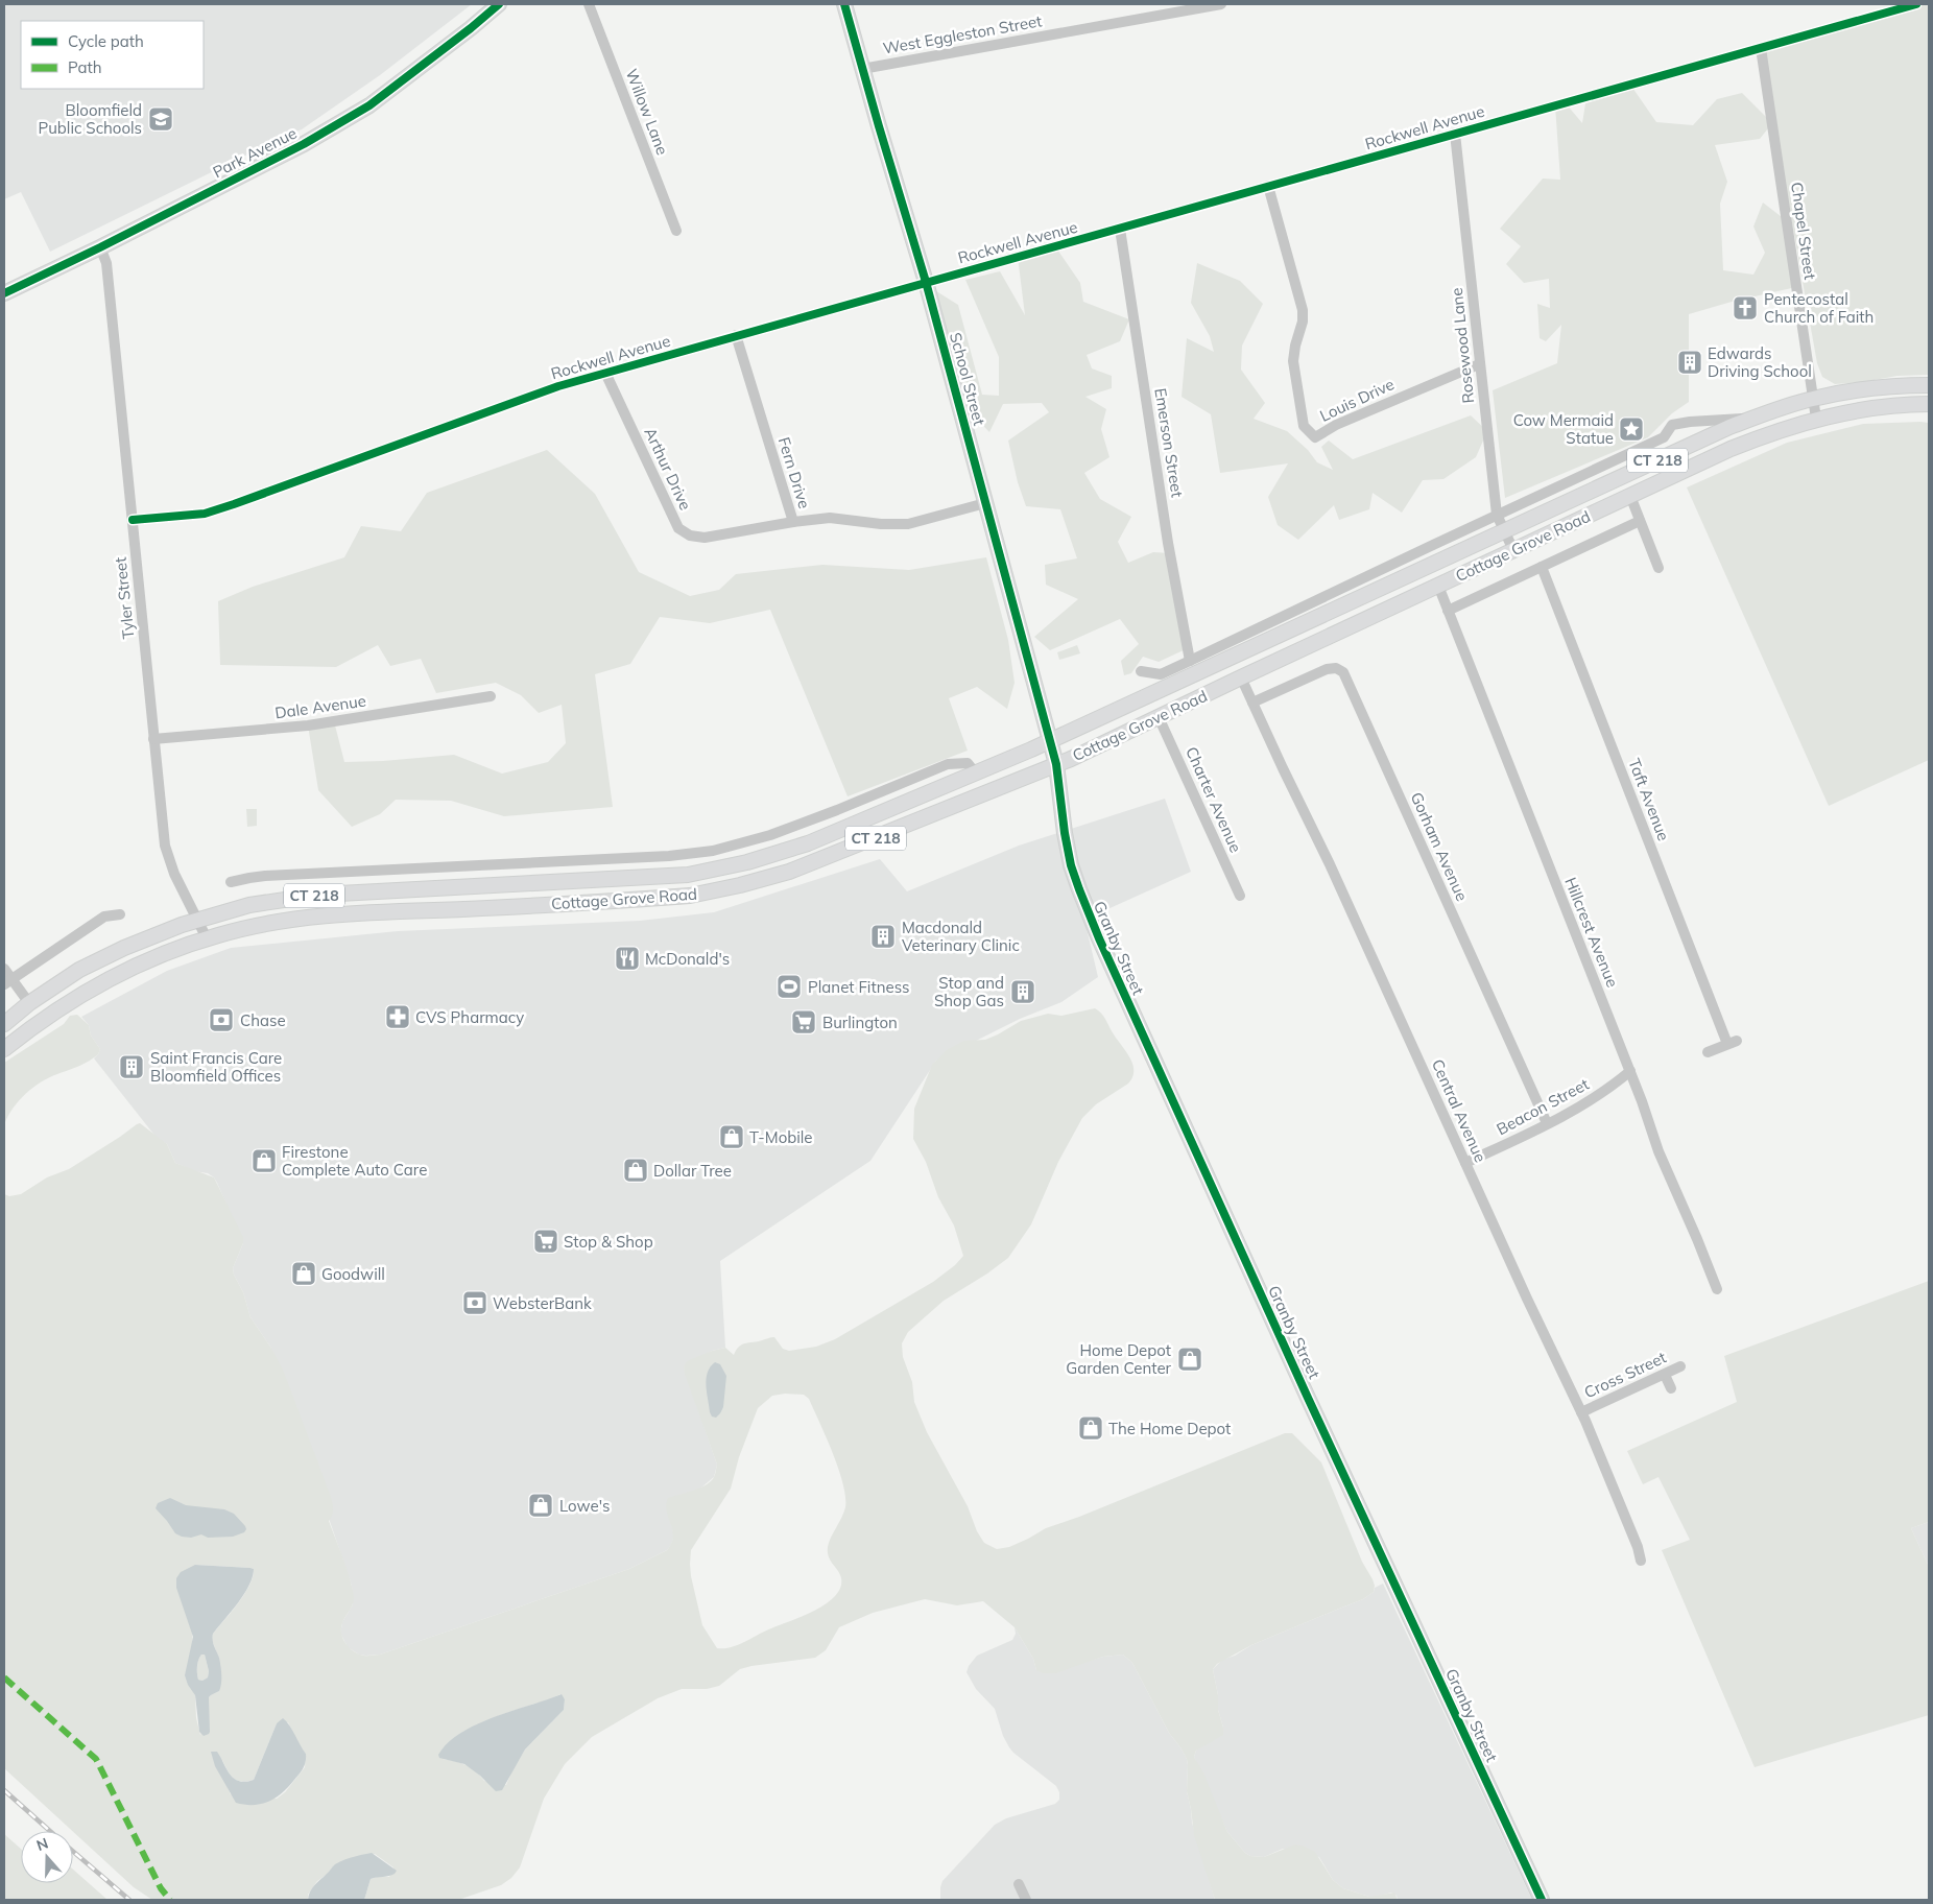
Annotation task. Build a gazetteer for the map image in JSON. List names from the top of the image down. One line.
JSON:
{"streets":{"main road":["Park Avenue","School Street","CT 218","Cottage Grove Road","Granby Street"],"street":["West Eggleston Street","Willow Lane","Rockwell Avenue","Chapel Street","Rosewood Lane","Louis Drive","Emerson Street","Arthur Drive","Fern Drive","Tyler Street","Dale Avenue","Charter Avenue","Taft Avenue","Gorham Avenue","Hillcrest Avenue","Beacon Street","Central Avenue","Cross Street"]},"crossings":[["West Eggleston Street","School Street"],["Rockwell Avenue","Chapel Street"],["Rockwell Avenue","Rosewood Lane"],["Rockwell Avenue","School Street"],["Rockwell Avenue","Louis Drive"],["Rockwell Avenue","Emerson Street"],["Rockwell Avenue","Arthur Drive"],["Rockwell Avenue","Fern Drive"],["Rockwell Avenue","Tyler Street"],["Park Avenue","Tyler Street"],["Chapel Street","Cottage Grove Road"],["Rosewood Lane","Louis Drive"],["Rosewood Lane","Cottage Grove Road"],["School Street","Fern Drive"],["School Street","Cottage Grove Road"],["School Street","Granby Street"],["Emerson Street","Cottage Grove Road"],["Arthur Drive","Fern Drive"],["Cottage Grove Road","Tyler Street"],["Cottage Grove Road","Charter Avenue"],["Cottage Grove Road","Hillcrest Avenue"],["Cottage Grove Road","Granby Street"],["Cottage Grove Road","Central Avenue"],["Tyler Street","Dale Avenue"],["Gorham Avenue","Beacon Street"],["Gorham Avenue","Central Avenue"],["Hillcrest Avenue","Beacon Street"],["Beacon Street","Central Avenue"],["Central Avenue","Cross Street"]],"places":{"school or university":["Bloomfield Public Schools"],"church":["Pentecostal Church of Faith"],"building":["Edwards Driving School","Macdonald Veterinary Clinic","Stop and Shop Gas","Saint Francis Care Bloomfield Offices"],"place":["Cow Mermaid Statue"],"restaurant":["McDonald's"],"sports":["Planet Fitness"],"pharmacy":["CVS Pharmacy"],"bank":["Chase","WebsterBank"],"supermarket":["Burlington","Stop & Shop"],"shop":["T-Mobile","Firestone Complete Auto Care","Dollar Tree","Goodwill","Home Depot Garden Center","The Home Depot","Lowe's"]},"legend":["Cycle path","Path"],"north":"top"}
